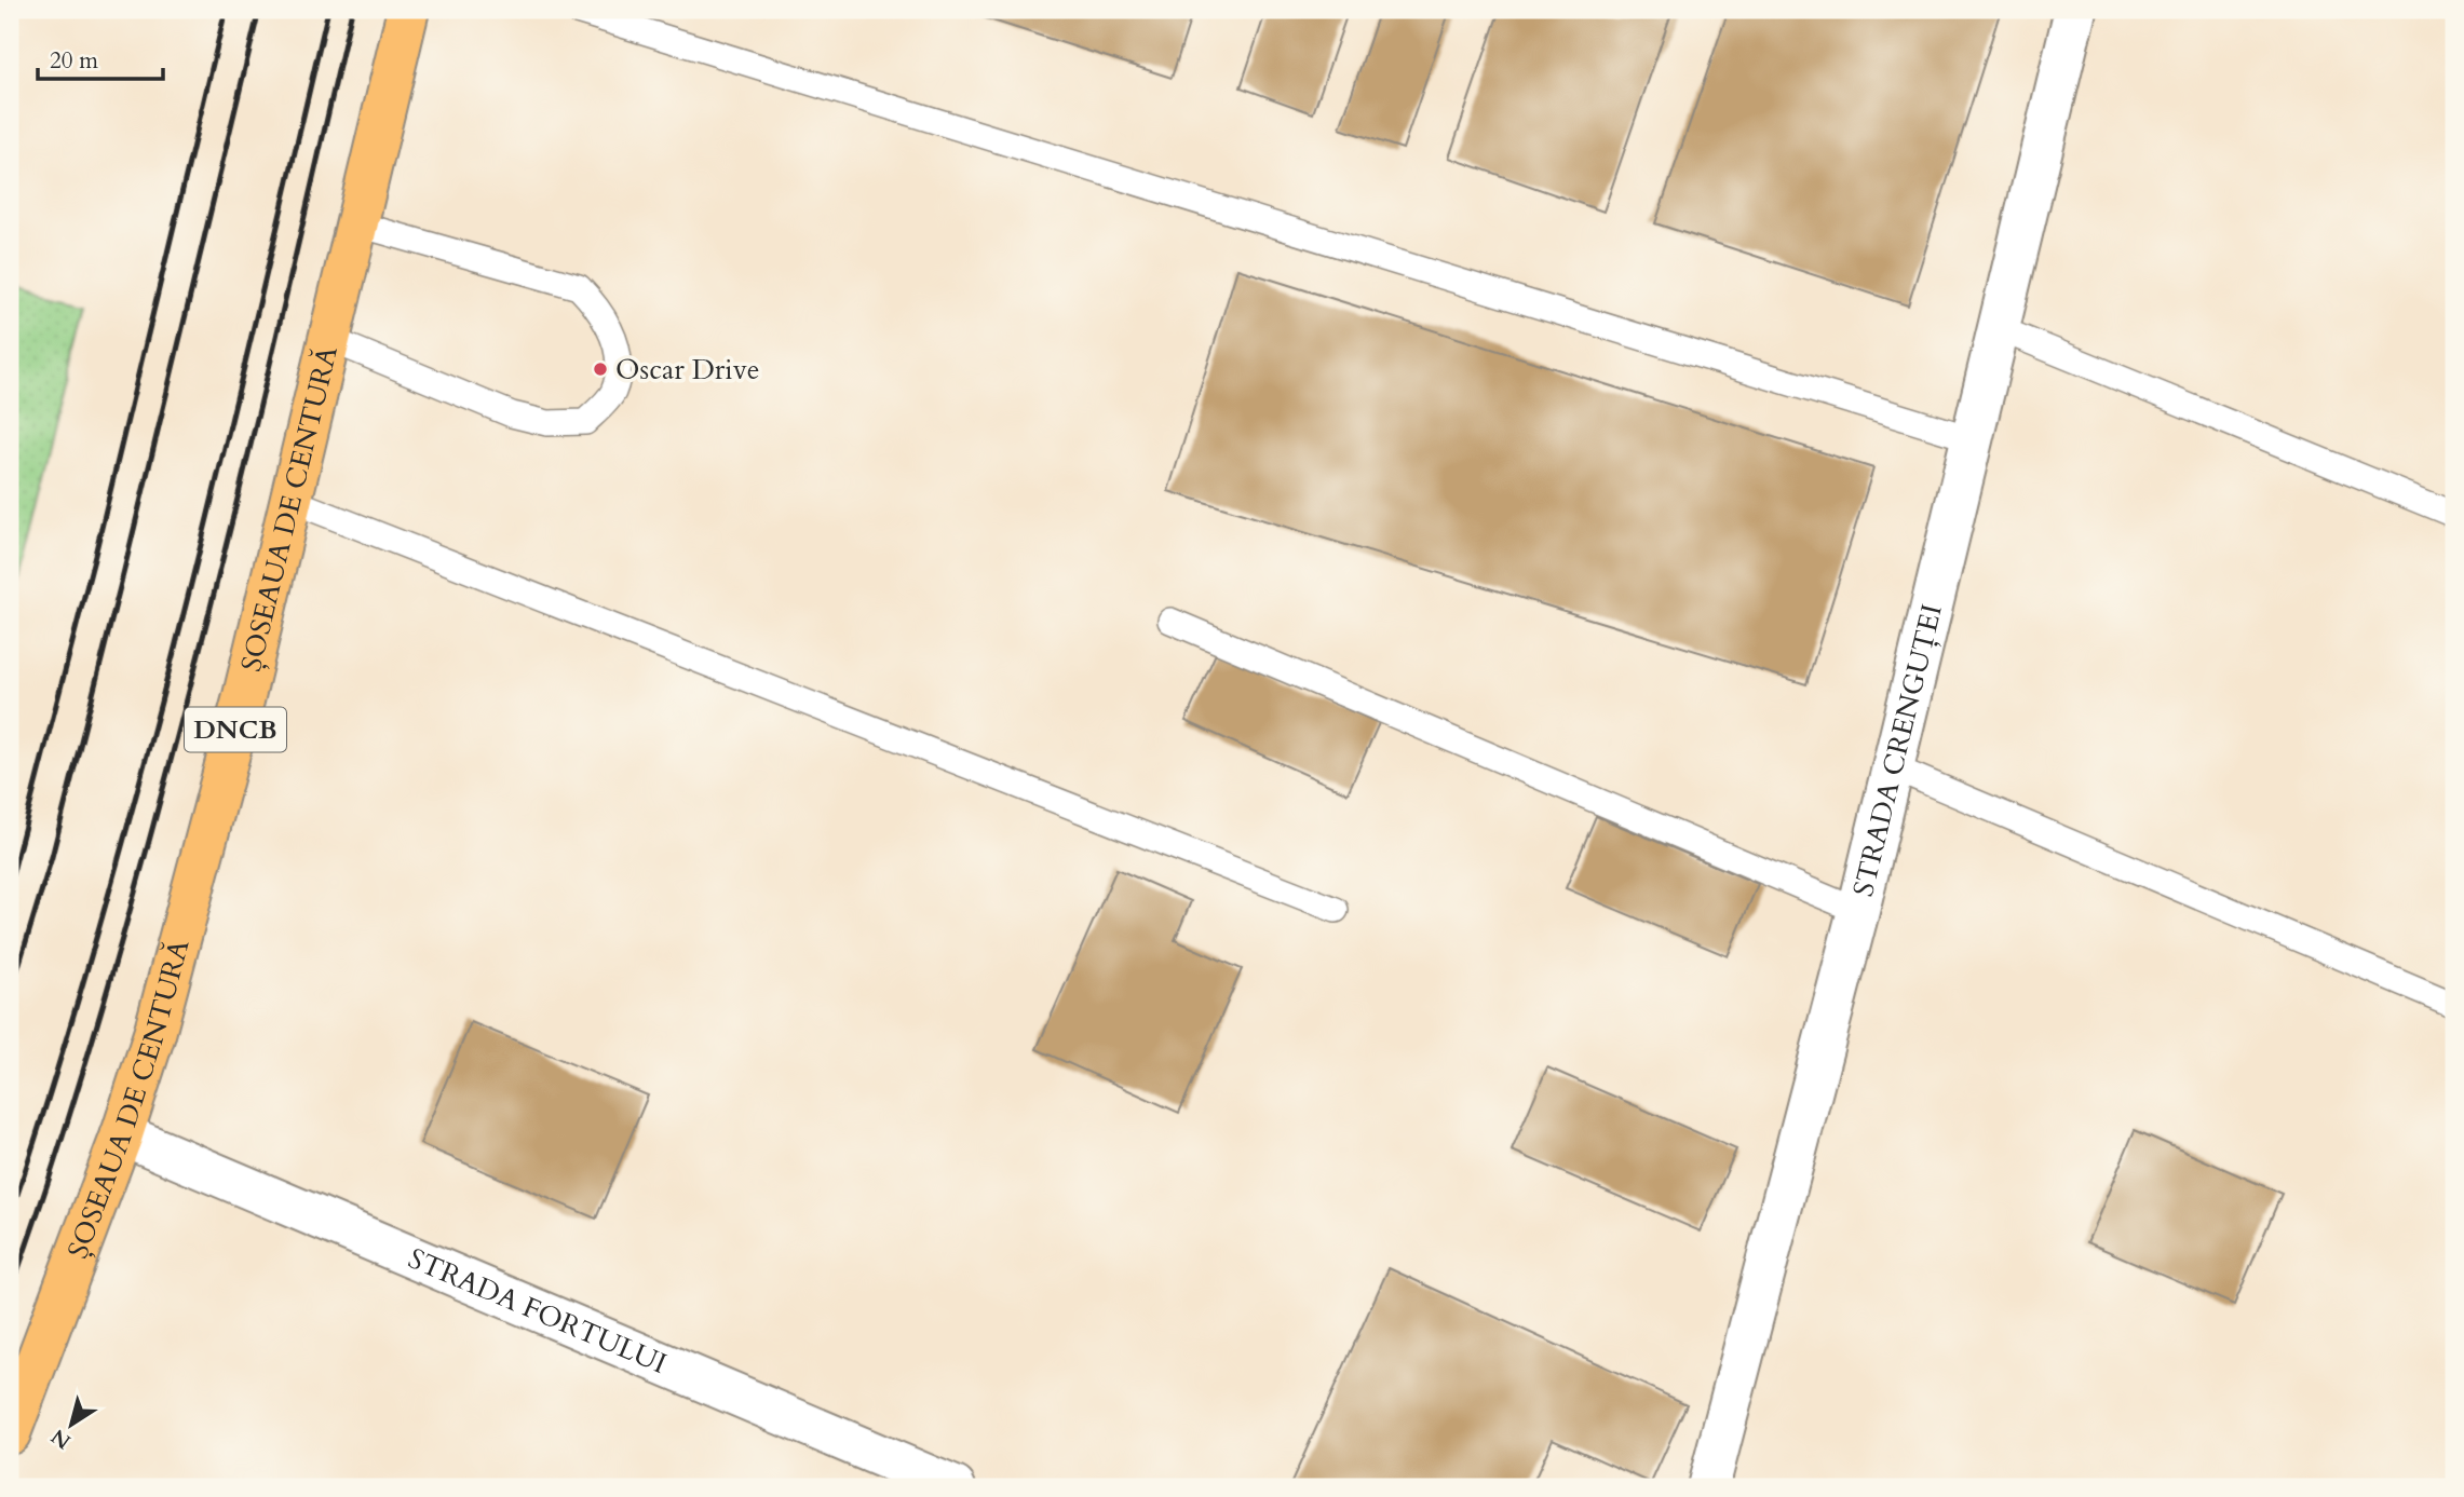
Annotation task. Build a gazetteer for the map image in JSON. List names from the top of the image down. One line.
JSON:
{"streets":{"main road":["ȘOSEAUA DE CENTURĂ","DNCB"],"street":["STRADA CRENGUȚEI","STRADA FORTULUI"]},"crossings":[["ȘOSEAUA DE CENTURĂ","STRADA FORTULUI"]],"places":["Oscar Drive"],"scale_bar":"20 m","north":"bottom left"}
